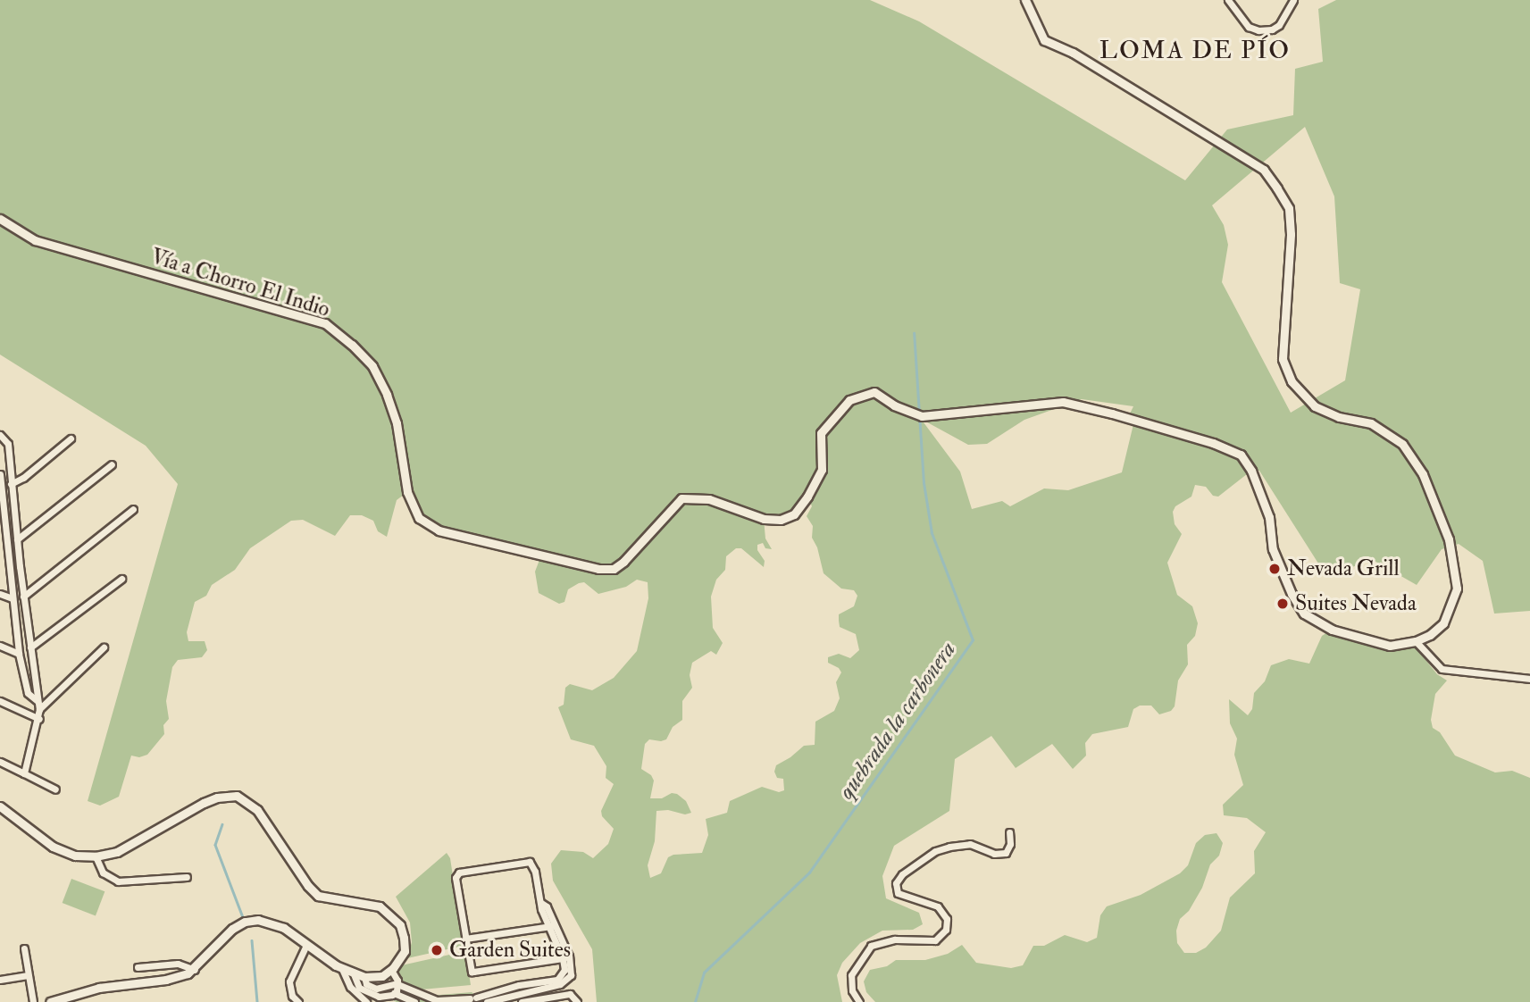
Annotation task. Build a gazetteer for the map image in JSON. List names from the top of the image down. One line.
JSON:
{"streets":{"street":["Vía a Chorro El Indio"]},"districts":["LOMA DE PÍO"],"water":["quebrada la carbonera"],"places":["Nevada Grill","Suites Nevada","Garden Suites"]}
